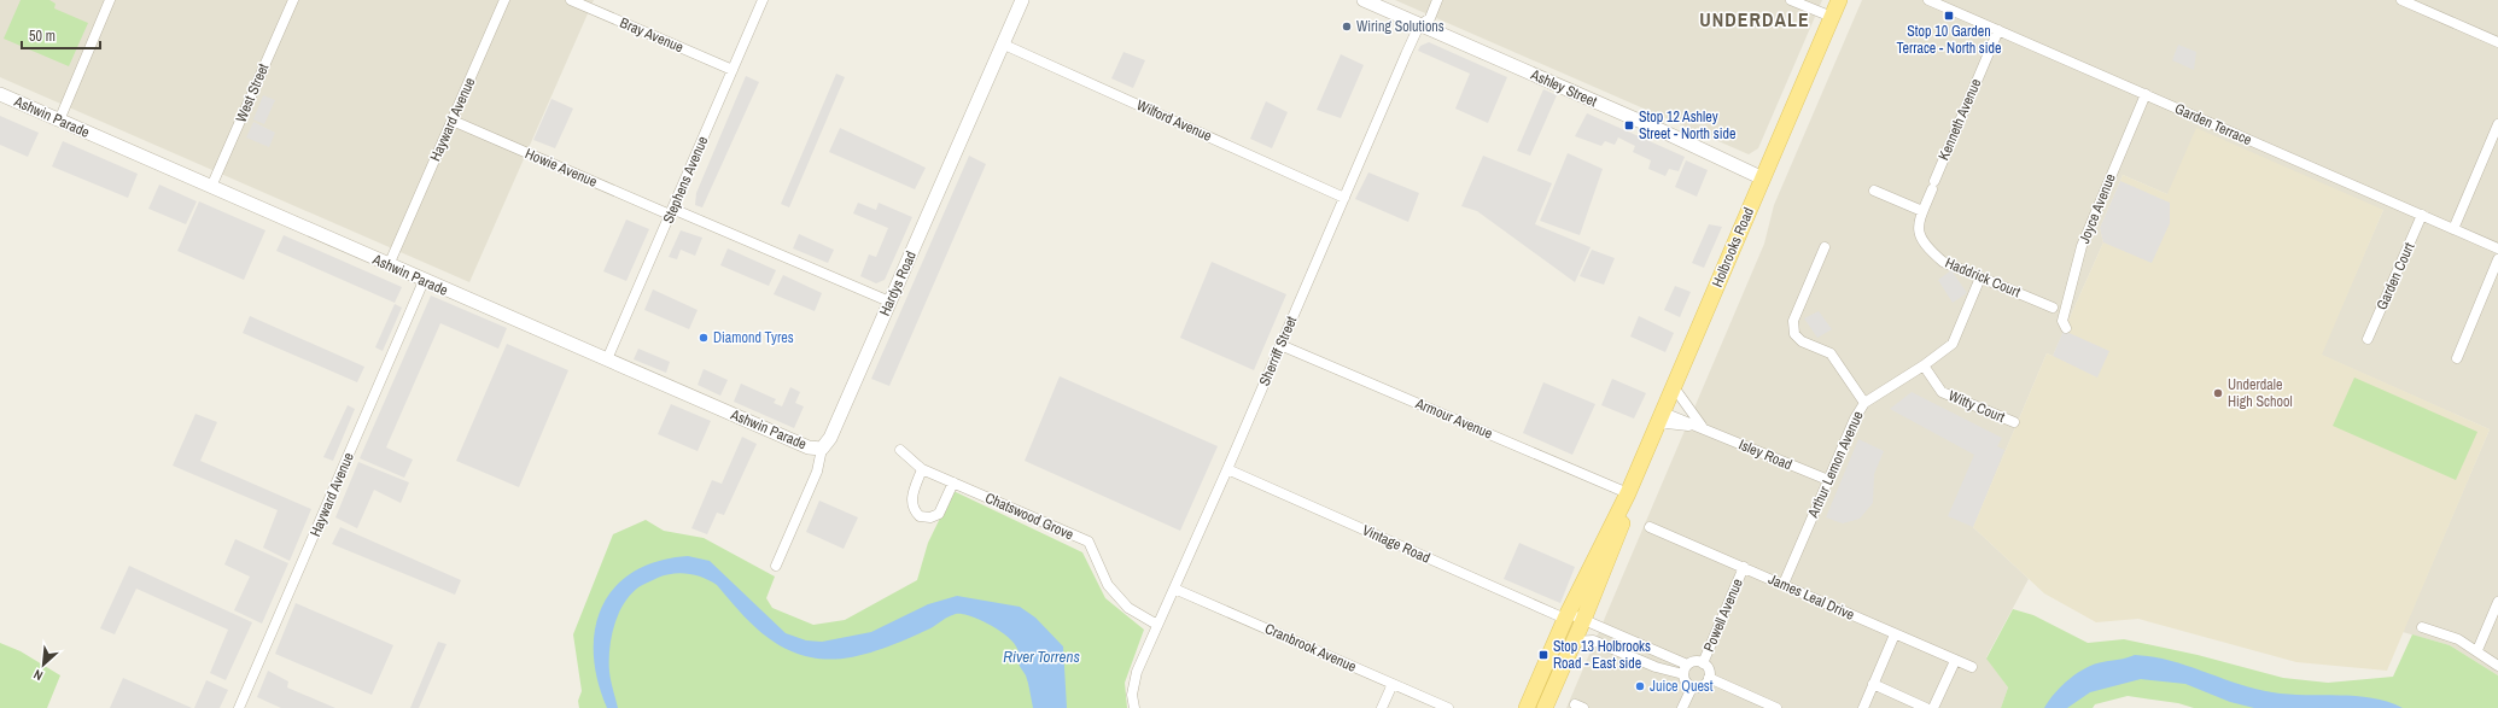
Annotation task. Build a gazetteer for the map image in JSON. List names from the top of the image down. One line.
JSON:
{"streets":{"main road":["Holbrooks Road"],"street":["Bray Avenue","Ashley Street","West Street","Ashwin Parade","Hayward Avenue","Kenneth Avenue","Wilford Avenue","Garden Terrace","Howie Avenue","Stephens Avenue","Joyce Avenue","Garden Court","Haddrick Court","Hardys Road","Sherriff Street","Witty Court","Armour Avenue","Isley Road","Arthur Lemon Avenue","Chatswood Grove","Vintage Road","James Leal Drive","Powell Avenue","Cranbrook Avenue"]},"crossings":[["Bray Avenue","Stephens Avenue"],["Ashley Street","Holbrooks Road"],["Ashley Street","Sherriff Street"],["West Street","Ashwin Parade"],["Ashwin Parade","Hayward Avenue"],["Ashwin Parade","Stephens Avenue"],["Ashwin Parade","Hardys Road"],["Hayward Avenue","Howie Avenue"],["Kenneth Avenue","Garden Terrace"],["Kenneth Avenue","Haddrick Court"],["Wilford Avenue","Hardys Road"],["Wilford Avenue","Sherriff Street"],["Garden Terrace","Joyce Avenue"],["Garden Terrace","Garden Court"],["Howie Avenue","Stephens Avenue"],["Howie Avenue","Hardys Road"],["Holbrooks Road","Armour Avenue"],["Holbrooks Road","Isley Road"],["Holbrooks Road","Vintage Road"],["Haddrick Court","Arthur Lemon Avenue"],["Sherriff Street","Armour Avenue"],["Sherriff Street","Chatswood Grove"],["Sherriff Street","Vintage Road"],["Sherriff Street","Cranbrook Avenue"],["Witty Court","Arthur Lemon Avenue"],["Isley Road","Arthur Lemon Avenue"],["Arthur Lemon Avenue","James Leal Drive"],["Vintage Road","Powell Avenue"],["James Leal Drive","Powell Avenue"]],"districts":["UNDERDALE"],"water":["River Torrens"],"places":{"transit":["Stop 10 Garden Terrace - North side","Stop 12 Ashley Street - North side","Stop 13 Holbrooks Road - East side"],"other":["Wiring Solutions","Diamond Tyres","Underdale High School","Juice Quest"]},"scale_bar":"50 m","north":"bottom left"}
